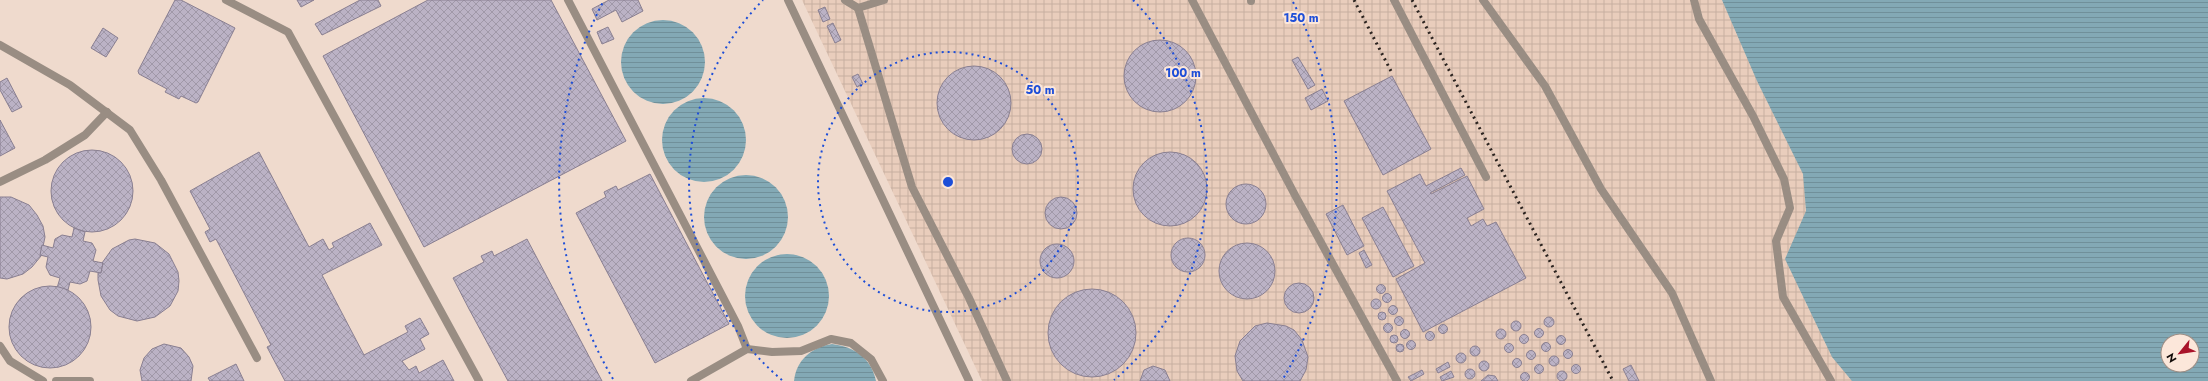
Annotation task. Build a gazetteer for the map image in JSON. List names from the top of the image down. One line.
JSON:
{"north":"bottom left","rings":["150 m","100 m","50 m"]}
